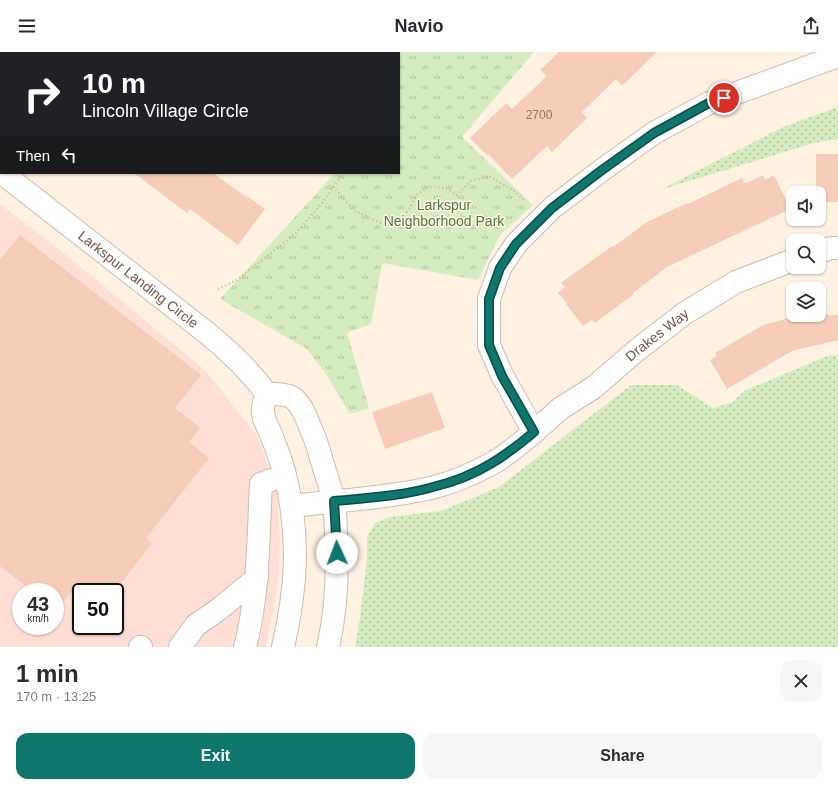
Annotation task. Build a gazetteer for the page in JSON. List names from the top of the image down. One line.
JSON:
{"streets":{"street":["Larkspur Landing Circle","Drakes Way"]},"parks":["Larkspur Neighborhood Park"],"house_numbers":["2700"],"page":{"header":"Navio","turn":["10 m","Lincoln Village Circle"],"then":"Then","speed":"43 km/h","limit":"50","heading":["1 min","170 m · 13:25"],"buttons":["Exit","Share"]}}
